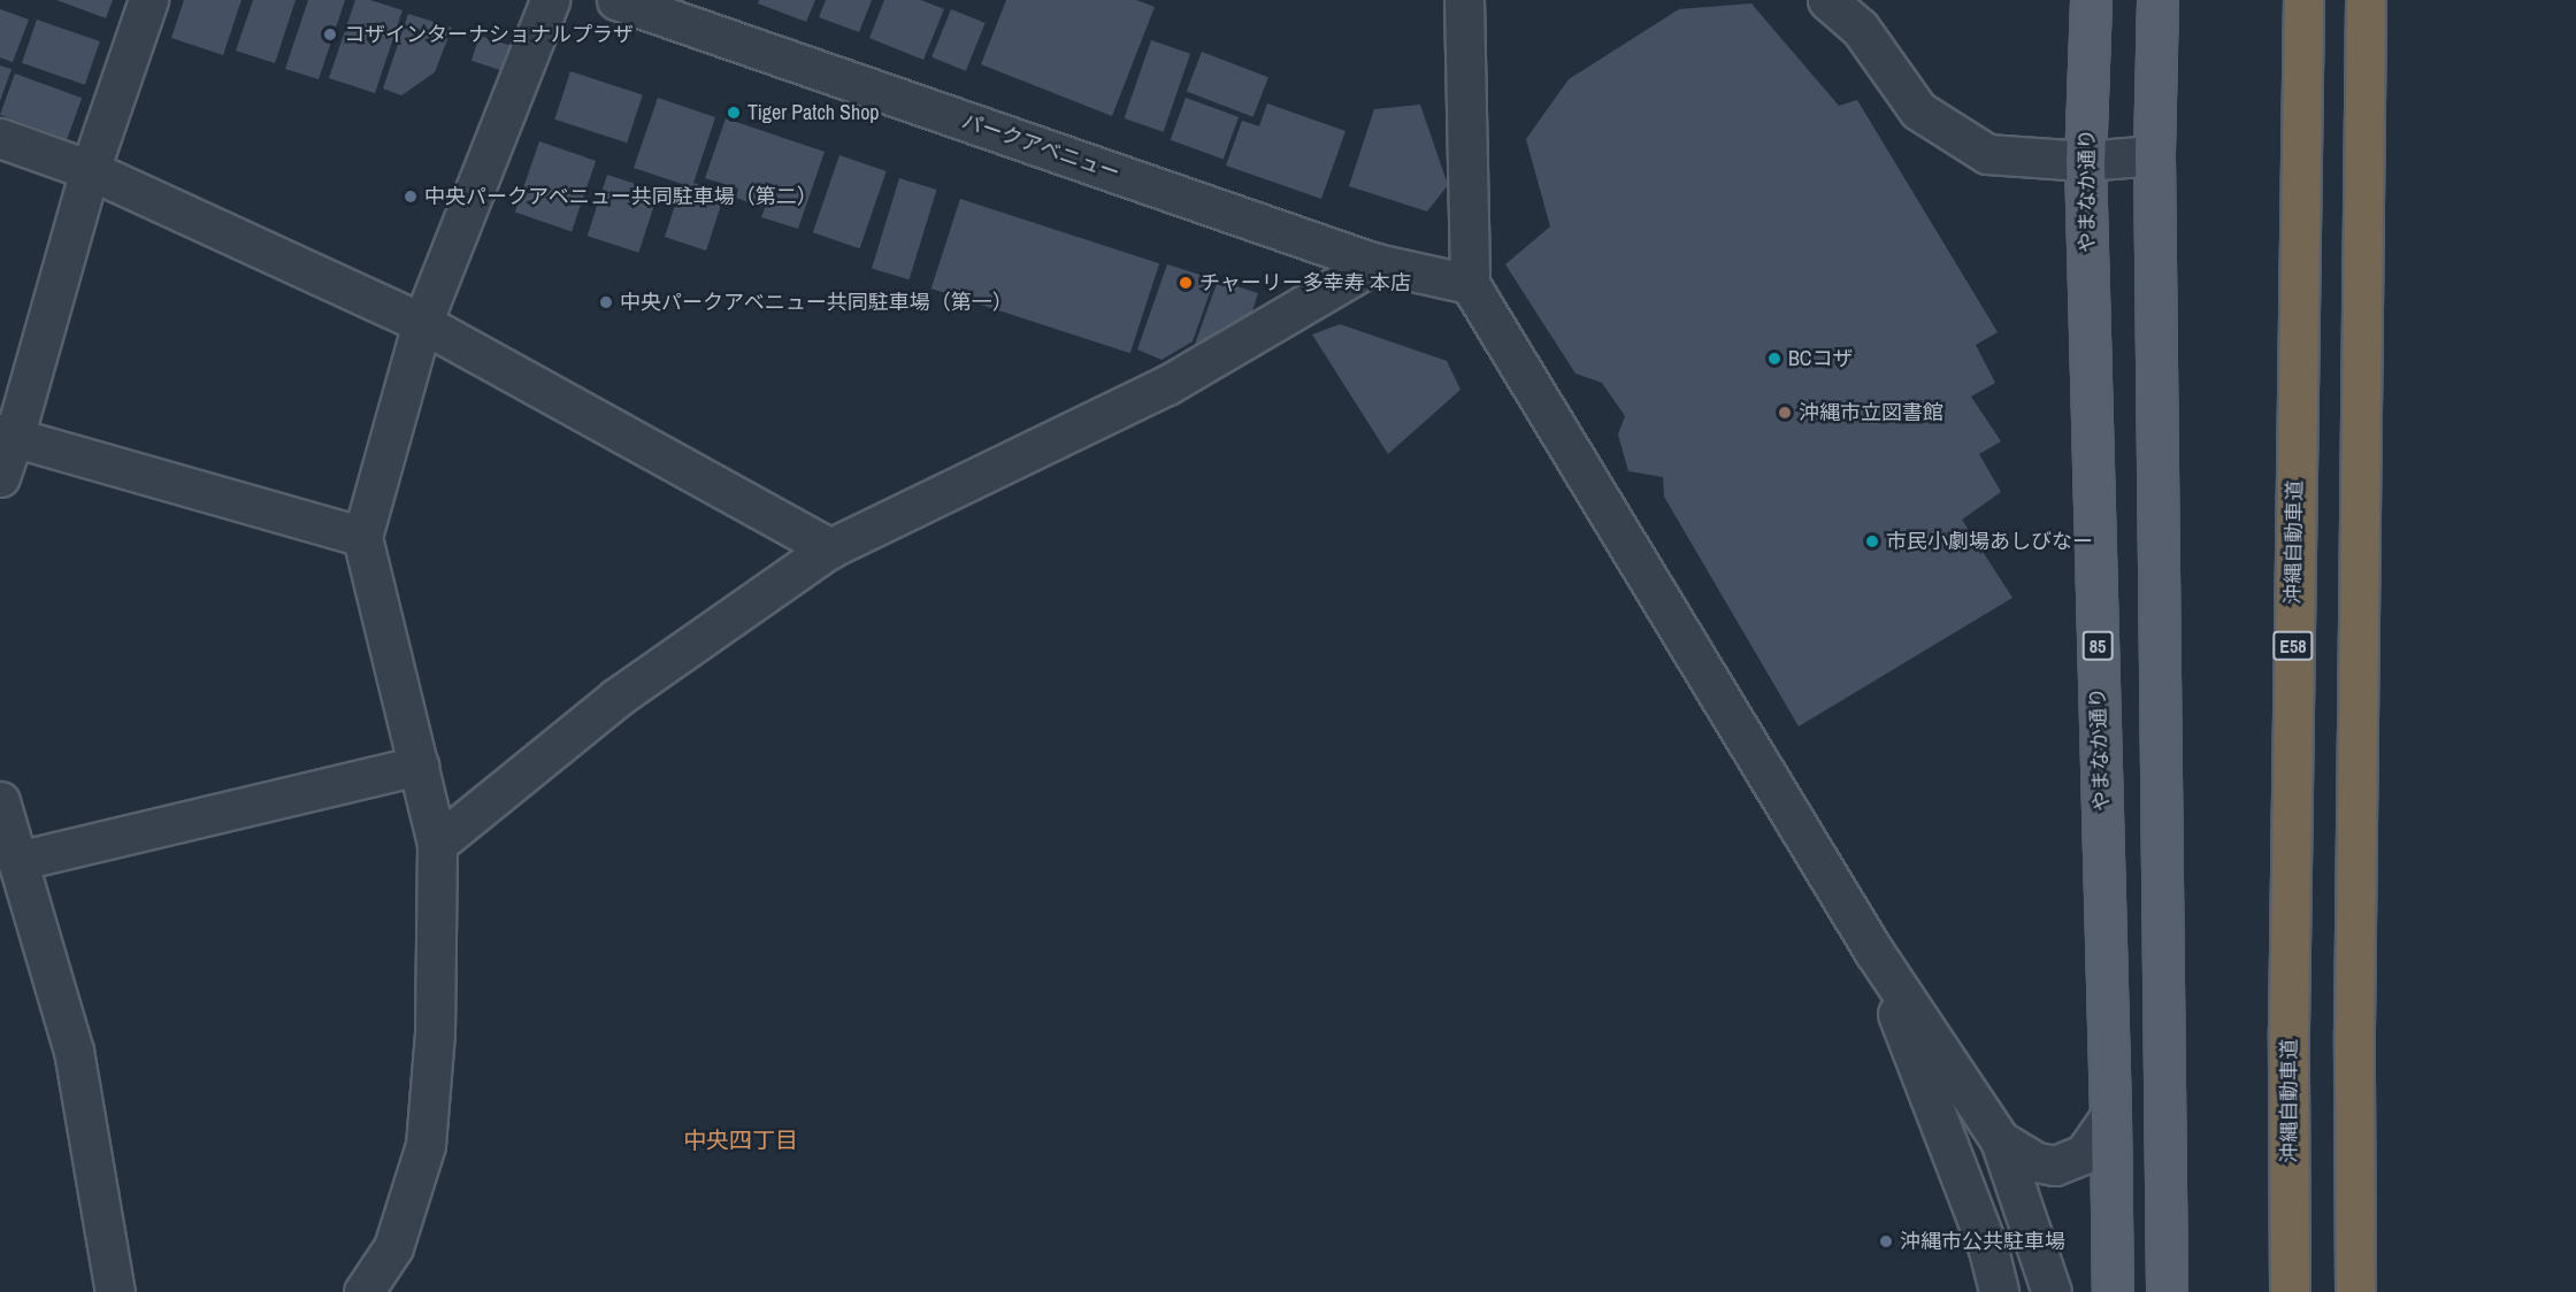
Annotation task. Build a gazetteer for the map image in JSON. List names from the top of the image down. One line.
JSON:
{"streets":{"highway":["沖縄自動車道","E58"],"main road":["やまなか通り","85"],"street":["パークアベニュー"]},"districts":["中央四丁目"],"places":["コザインターナショナルプラザ","Tiger Patch Shop","中央パークアベニュー共同駐車場（第二）","チャーリー多幸寿 本店","中央パークアベニュー共同駐車場（第一）","BCコザ","沖縄市立図書館","市民小劇場あしびなー","沖縄市公共駐車場"]}
